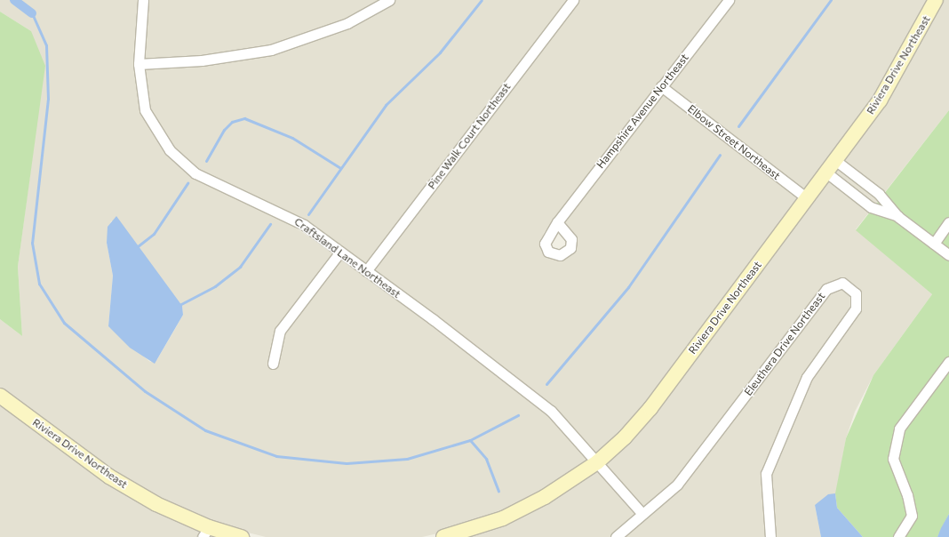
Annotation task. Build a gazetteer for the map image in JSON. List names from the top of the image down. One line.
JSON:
{"streets":{"street":["Riviera Drive Northeast","Hampshire Avenue Northeast","Pine Walk Court Northeast","Elbow Street Northeast","Craftsland Lane Northeast","Eleuthera Drive Northeast"]},"crossings":[["Riviera Drive Northeast","Elbow Street Northeast"],["Riviera Drive Northeast","Craftsland Lane Northeast"],["Hampshire Avenue Northeast","Elbow Street Northeast"],["Pine Walk Court Northeast","Craftsland Lane Northeast"]]}
